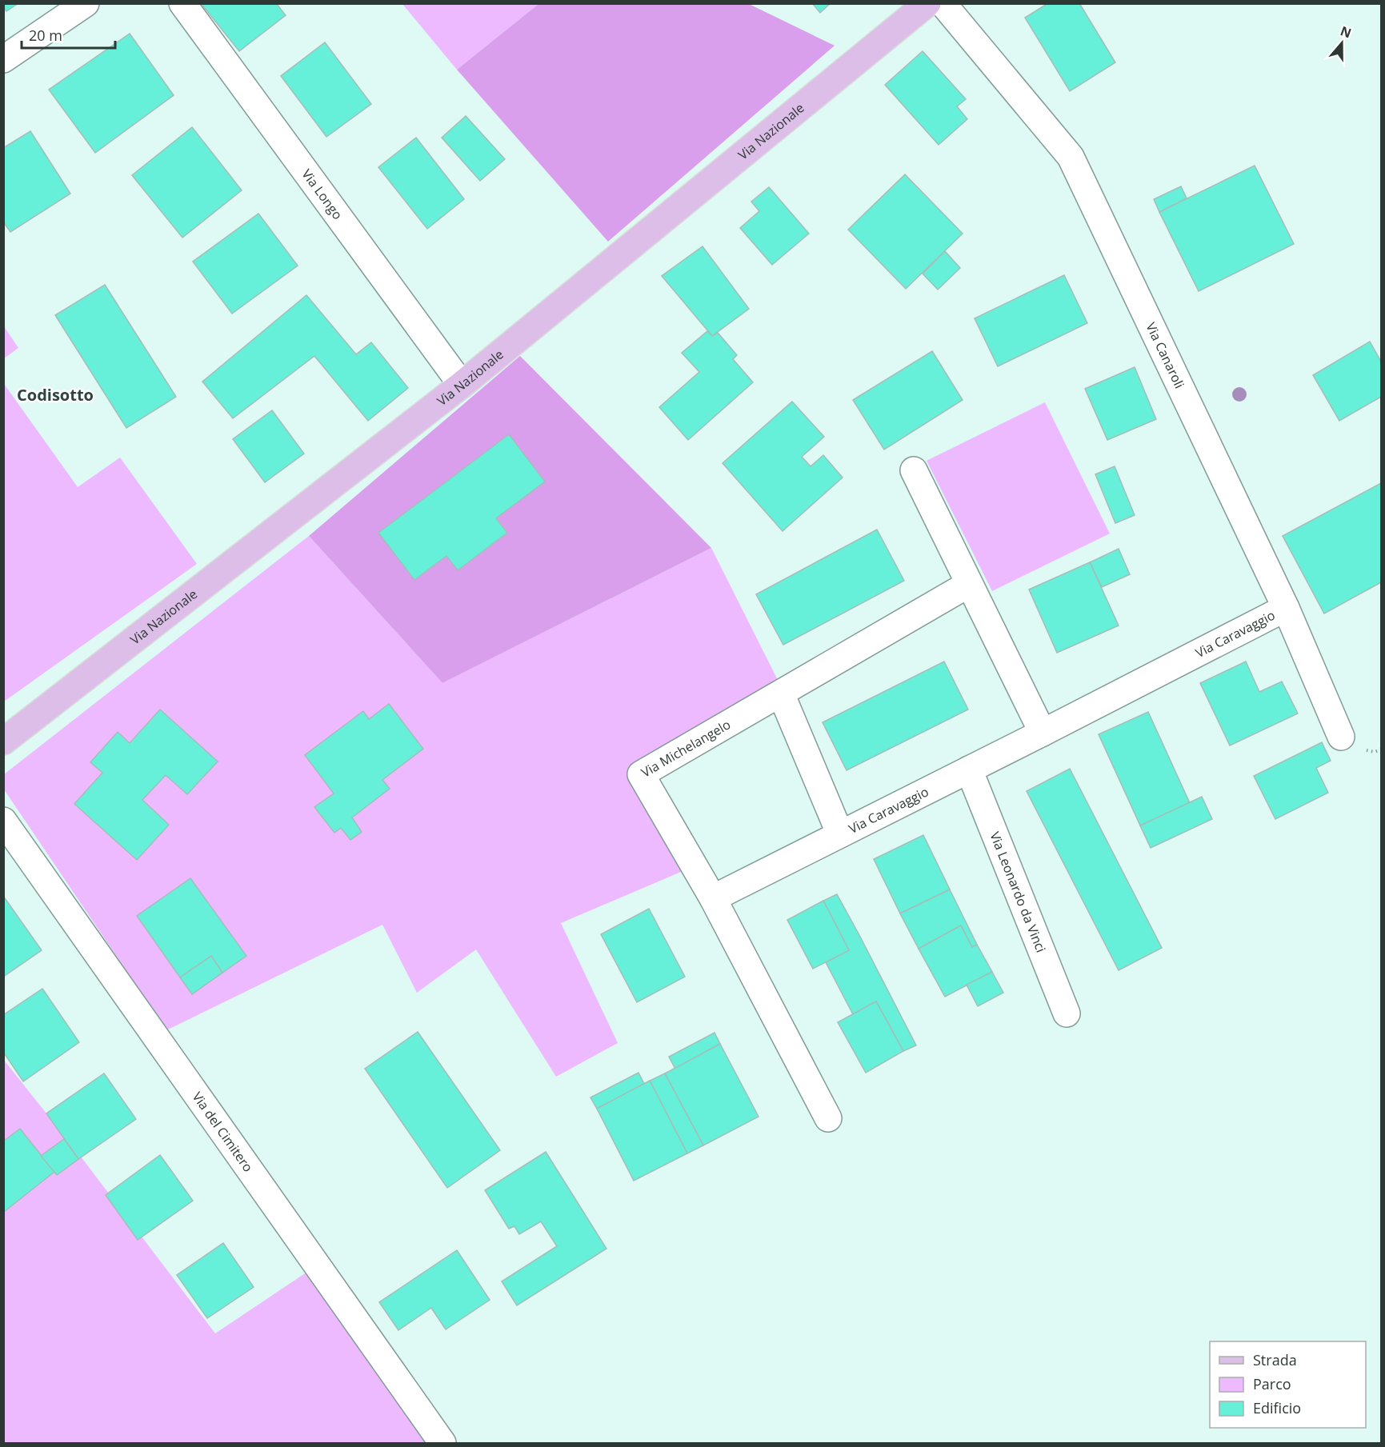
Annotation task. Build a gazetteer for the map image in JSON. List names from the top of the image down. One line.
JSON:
{"streets":{"main road":["Via Nazionale"],"street":["Via Longo","Via Canaroli","Via Caravaggio","Via Michelangelo","Via Leonardo da Vinci","Via del Cimitero"]},"crossings":[["Via Nazionale","Via Longo"],["Via Canaroli","Via Caravaggio"],["Via Caravaggio","Via Michelangelo"],["Via Caravaggio","Via Leonardo da Vinci"]],"districts":["Codisotto"],"legend":["Strada","Parco","Edificio"],"scale_bar":"20 m","north":"top"}
